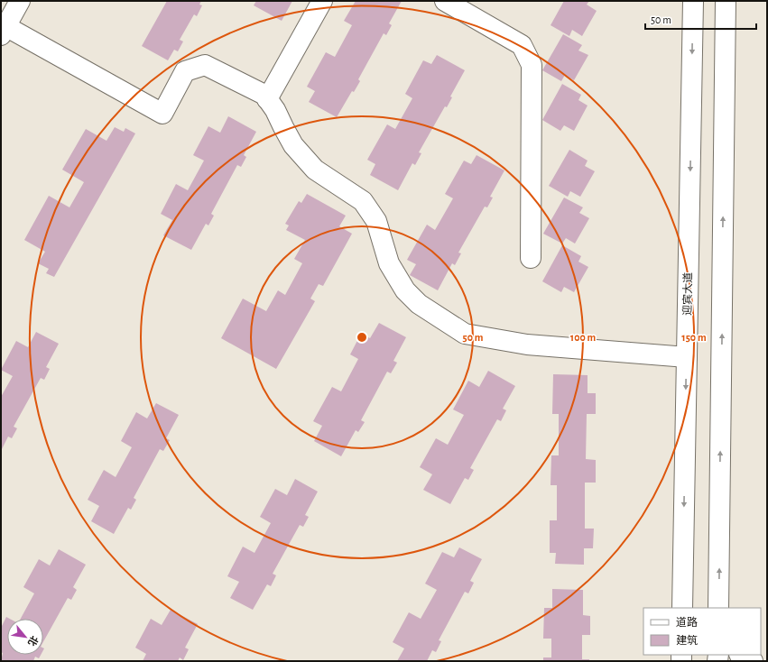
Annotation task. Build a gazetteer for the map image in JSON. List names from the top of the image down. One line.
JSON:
{"streets":{"main road":["迎宾大道"]},"legend":["道路","建筑"],"scale_bar":"50 m","north":"bottom right","rings":["50 m","100 m","150 m"]}
